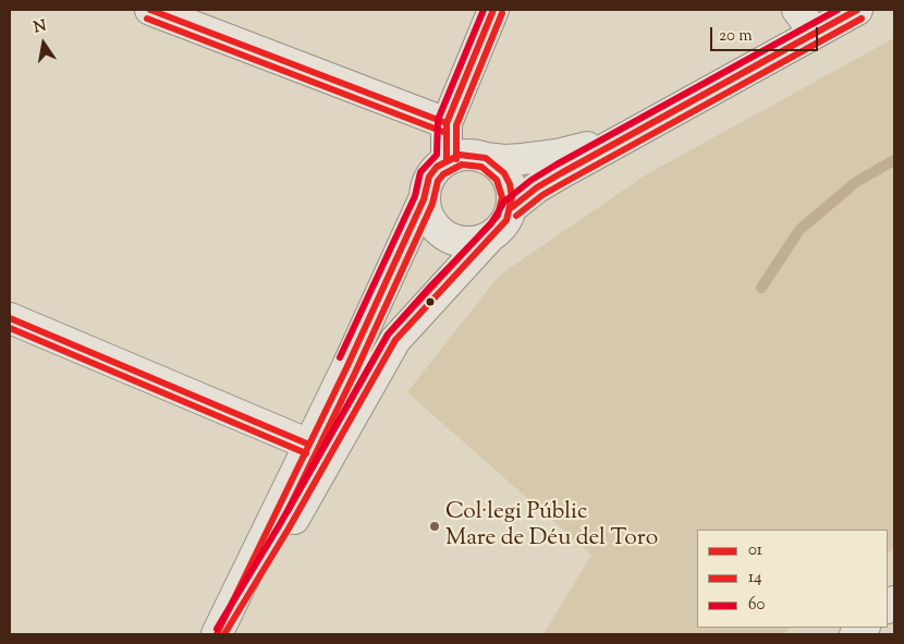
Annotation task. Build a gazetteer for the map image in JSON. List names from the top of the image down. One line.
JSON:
{"places":["Col·legi Públic Mare de Déu del Toro"],"lines":["transit line 01","transit line 60","transit line 14"],"legend":["01","14","60"],"scale_bar":"20 m","north":"top"}
